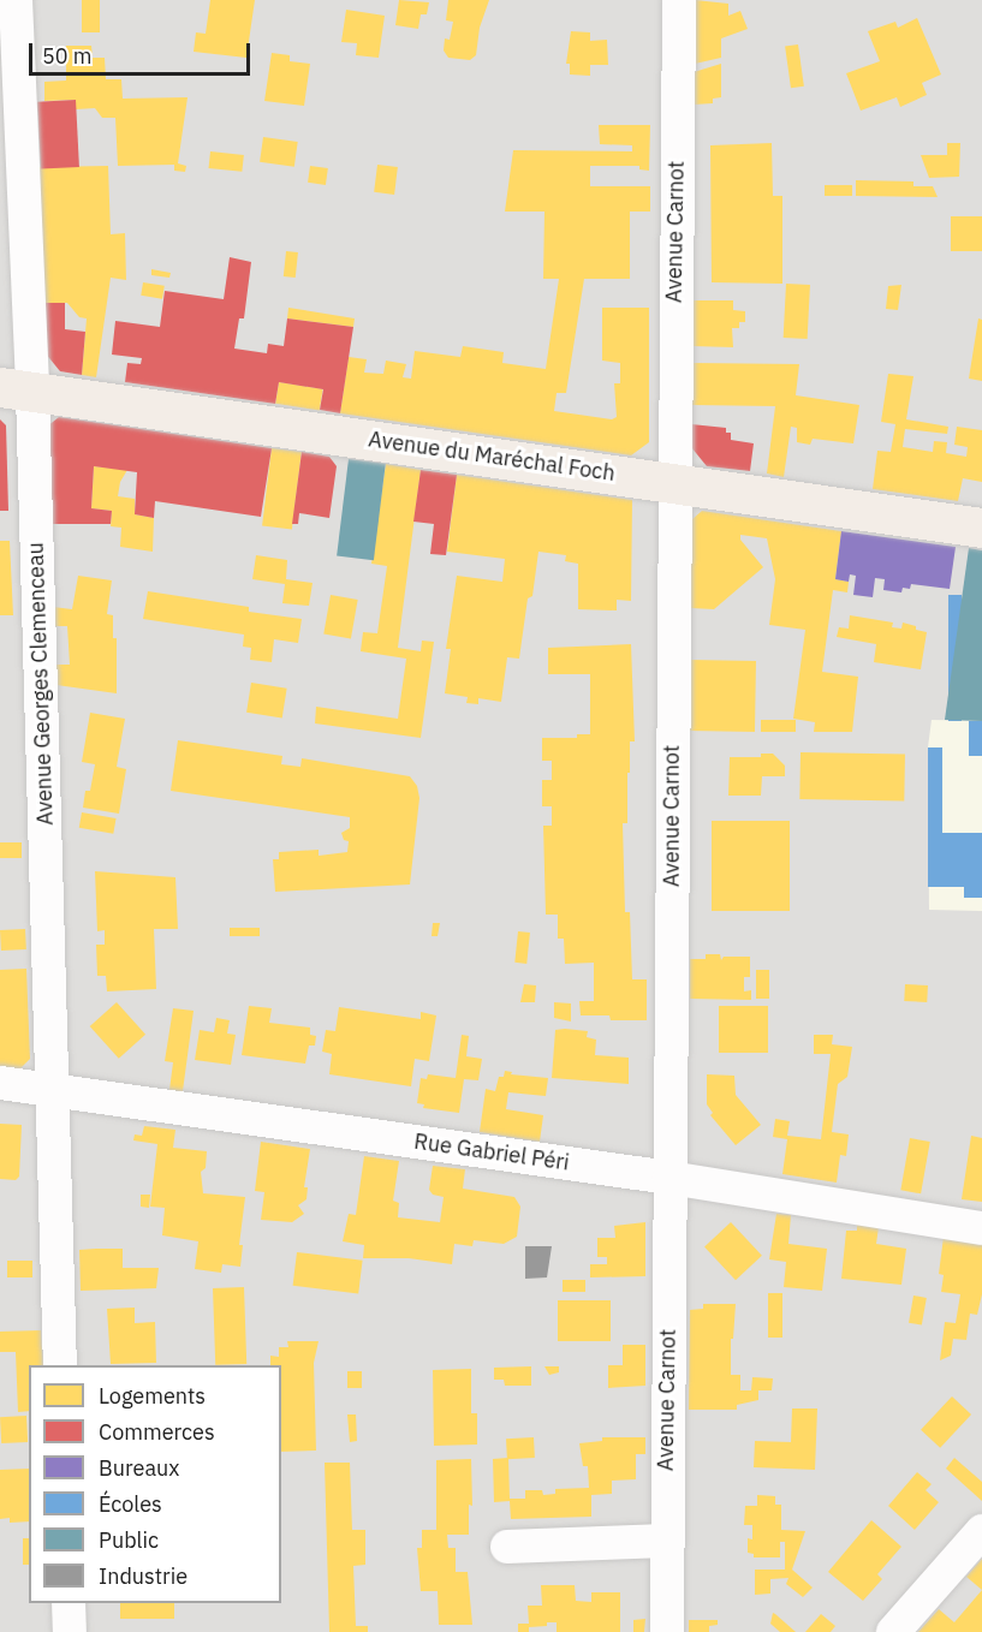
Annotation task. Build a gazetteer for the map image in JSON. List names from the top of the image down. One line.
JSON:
{"streets":{"main road":["Avenue du Maréchal Foch"],"street":["Avenue Carnot","Avenue Georges Clemenceau","Rue Gabriel Péri"]},"crossings":[["Avenue Carnot","Avenue du Maréchal Foch"],["Avenue Carnot","Rue Gabriel Péri"],["Avenue du Maréchal Foch","Avenue Georges Clemenceau"],["Avenue Georges Clemenceau","Rue Gabriel Péri"]],"legend":["Logements","Commerces","Bureaux","Écoles","Public","Industrie"],"scale_bar":"50 m"}
